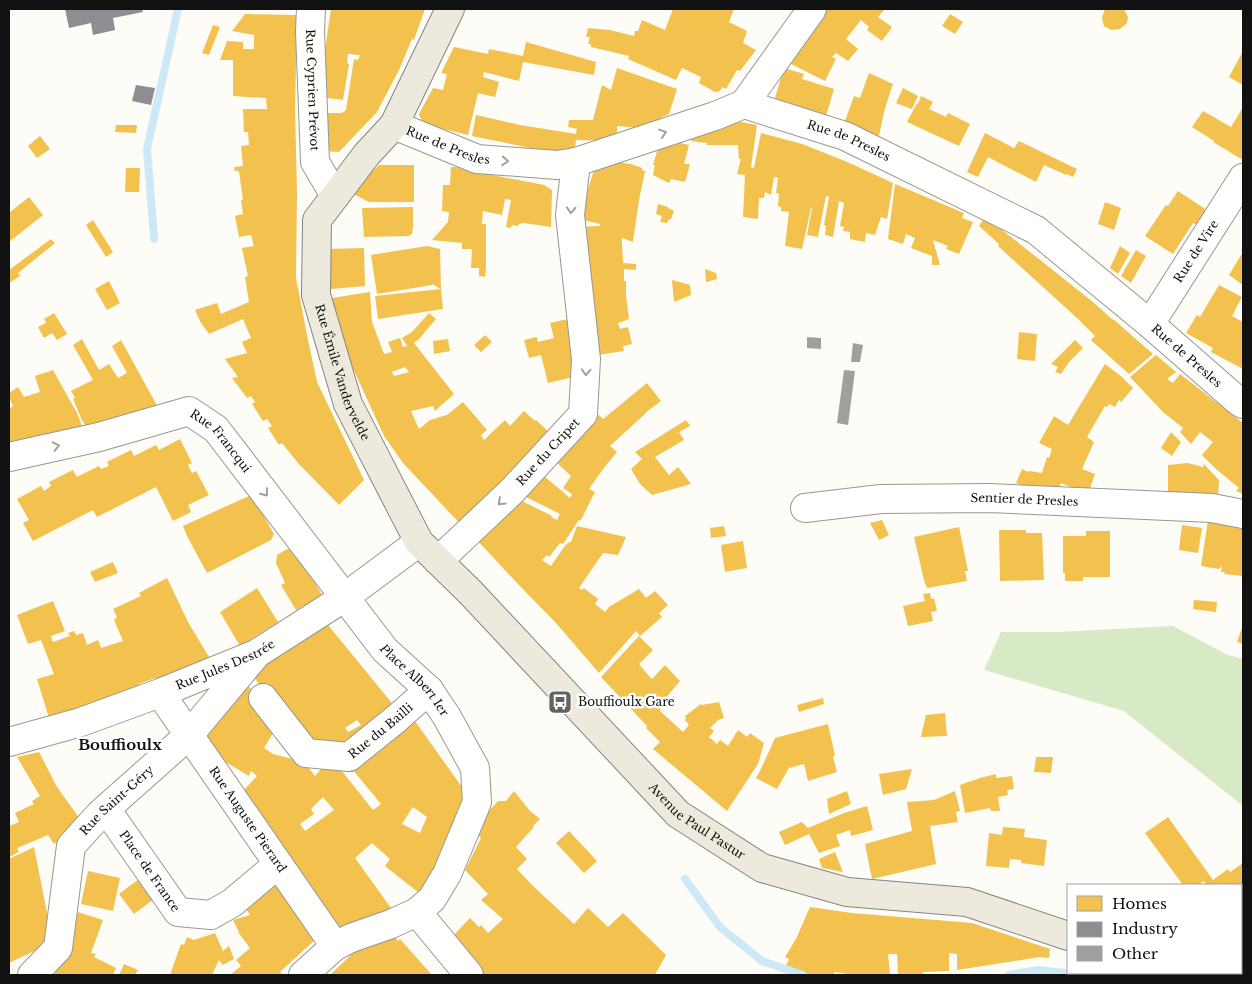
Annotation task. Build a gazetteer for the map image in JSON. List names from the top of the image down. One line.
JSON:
{"streets":{"main road":["Rue Émile Vandervelde","Avenue Paul Pastur"],"street":["Rue Cyprien Prévot","Rue de Presles","Rue de Vire","Rue Francqui","Rue du Cripet","Sentier de Presles","Rue Jules Destrée","Place Albert Ier","Rue du Bailli","Rue Saint-Géry","Rue Auguste Pierard","Place de France"]},"crossings":[["Rue Cyprien Prévot","Rue Émile Vandervelde"],["Rue de Presles","Rue de Vire"],["Rue de Presles","Rue Émile Vandervelde"],["Rue de Presles","Rue du Cripet"],["Rue Émile Vandervelde","Rue Jules Destrée"],["Rue Émile Vandervelde","Avenue Paul Pastur"],["Rue Francqui","Rue Jules Destrée"],["Rue Francqui","Place Albert Ier"],["Rue du Cripet","Avenue Paul Pastur"],["Rue Jules Destrée","Place Albert Ier"],["Rue Jules Destrée","Rue Saint-Géry"],["Rue Jules Destrée","Rue Auguste Pierard"],["Rue Jules Destrée","Avenue Paul Pastur"],["Place Albert Ier","Rue du Bailli"],["Rue Saint-Géry","Rue Auguste Pierard"],["Rue Saint-Géry","Place de France"],["Rue Auguste Pierard","Place de France"]],"one_way":["Rue de Presles","Rue Francqui","Rue du Cripet"],"districts":["Bouffioulx"],"places":{"bus stop":["Bouffioulx Gare"]},"legend":["Homes","Industry","Other"]}
